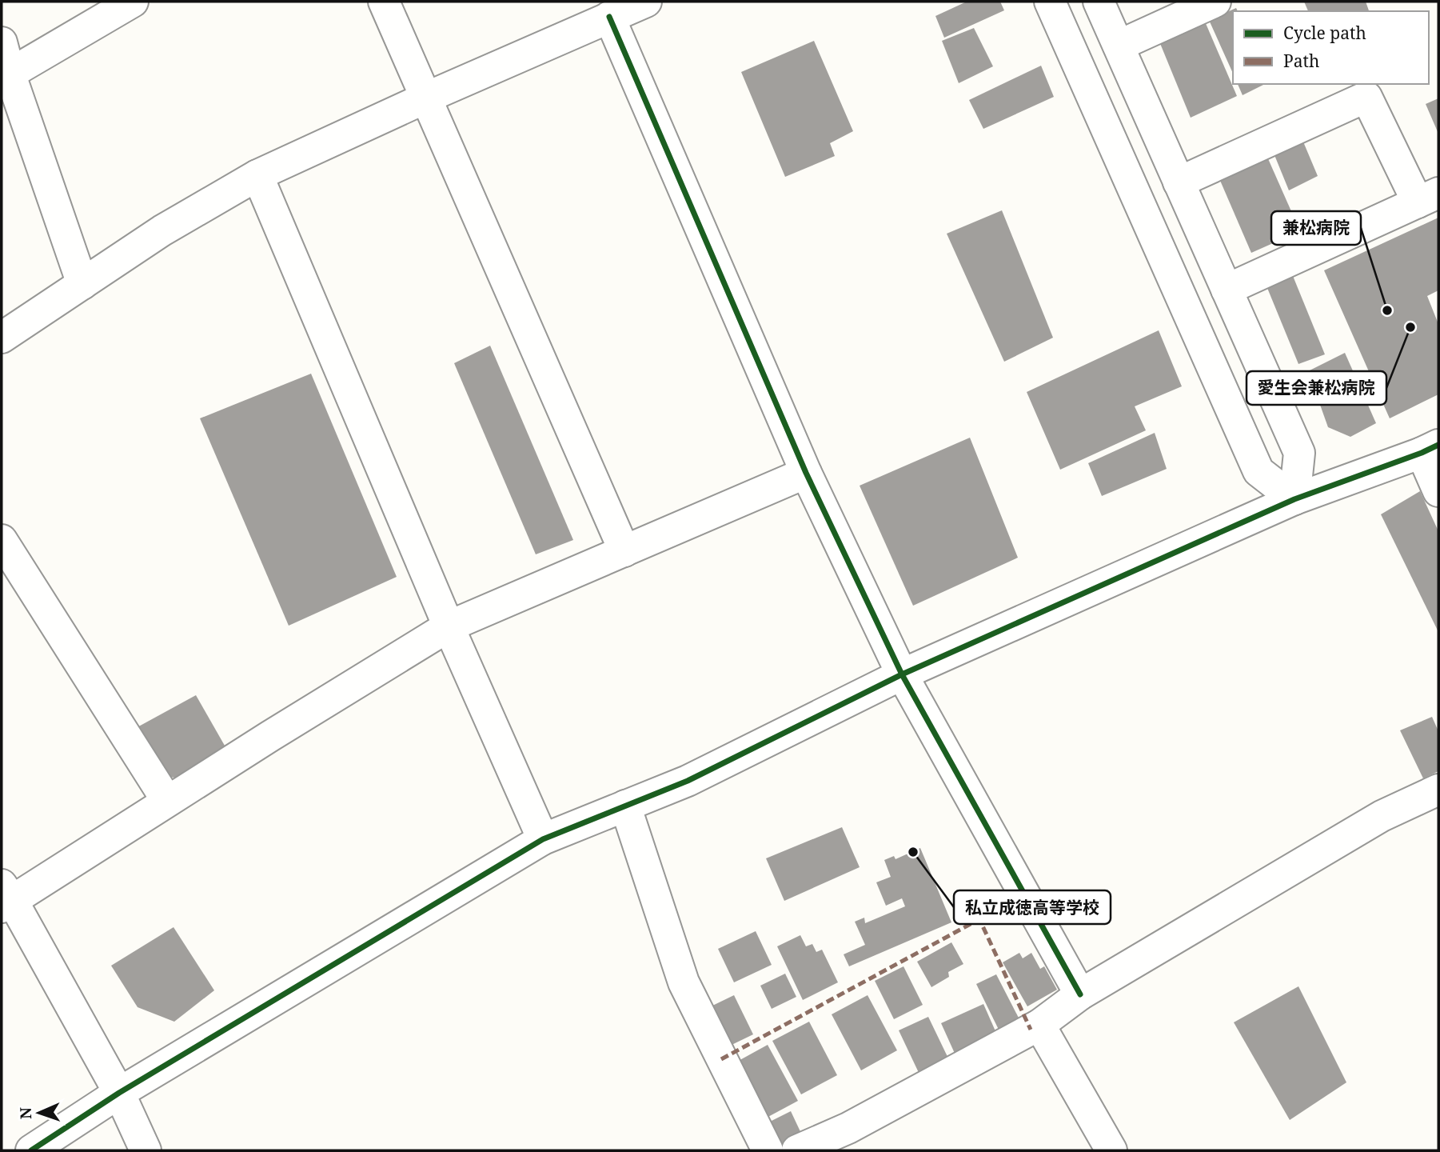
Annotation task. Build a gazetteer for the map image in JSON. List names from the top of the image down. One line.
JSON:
{"places":["兼松病院","愛生会兼松病院","私立成徳高等学校"],"legend":["Cycle path","Path"],"north":"left"}
